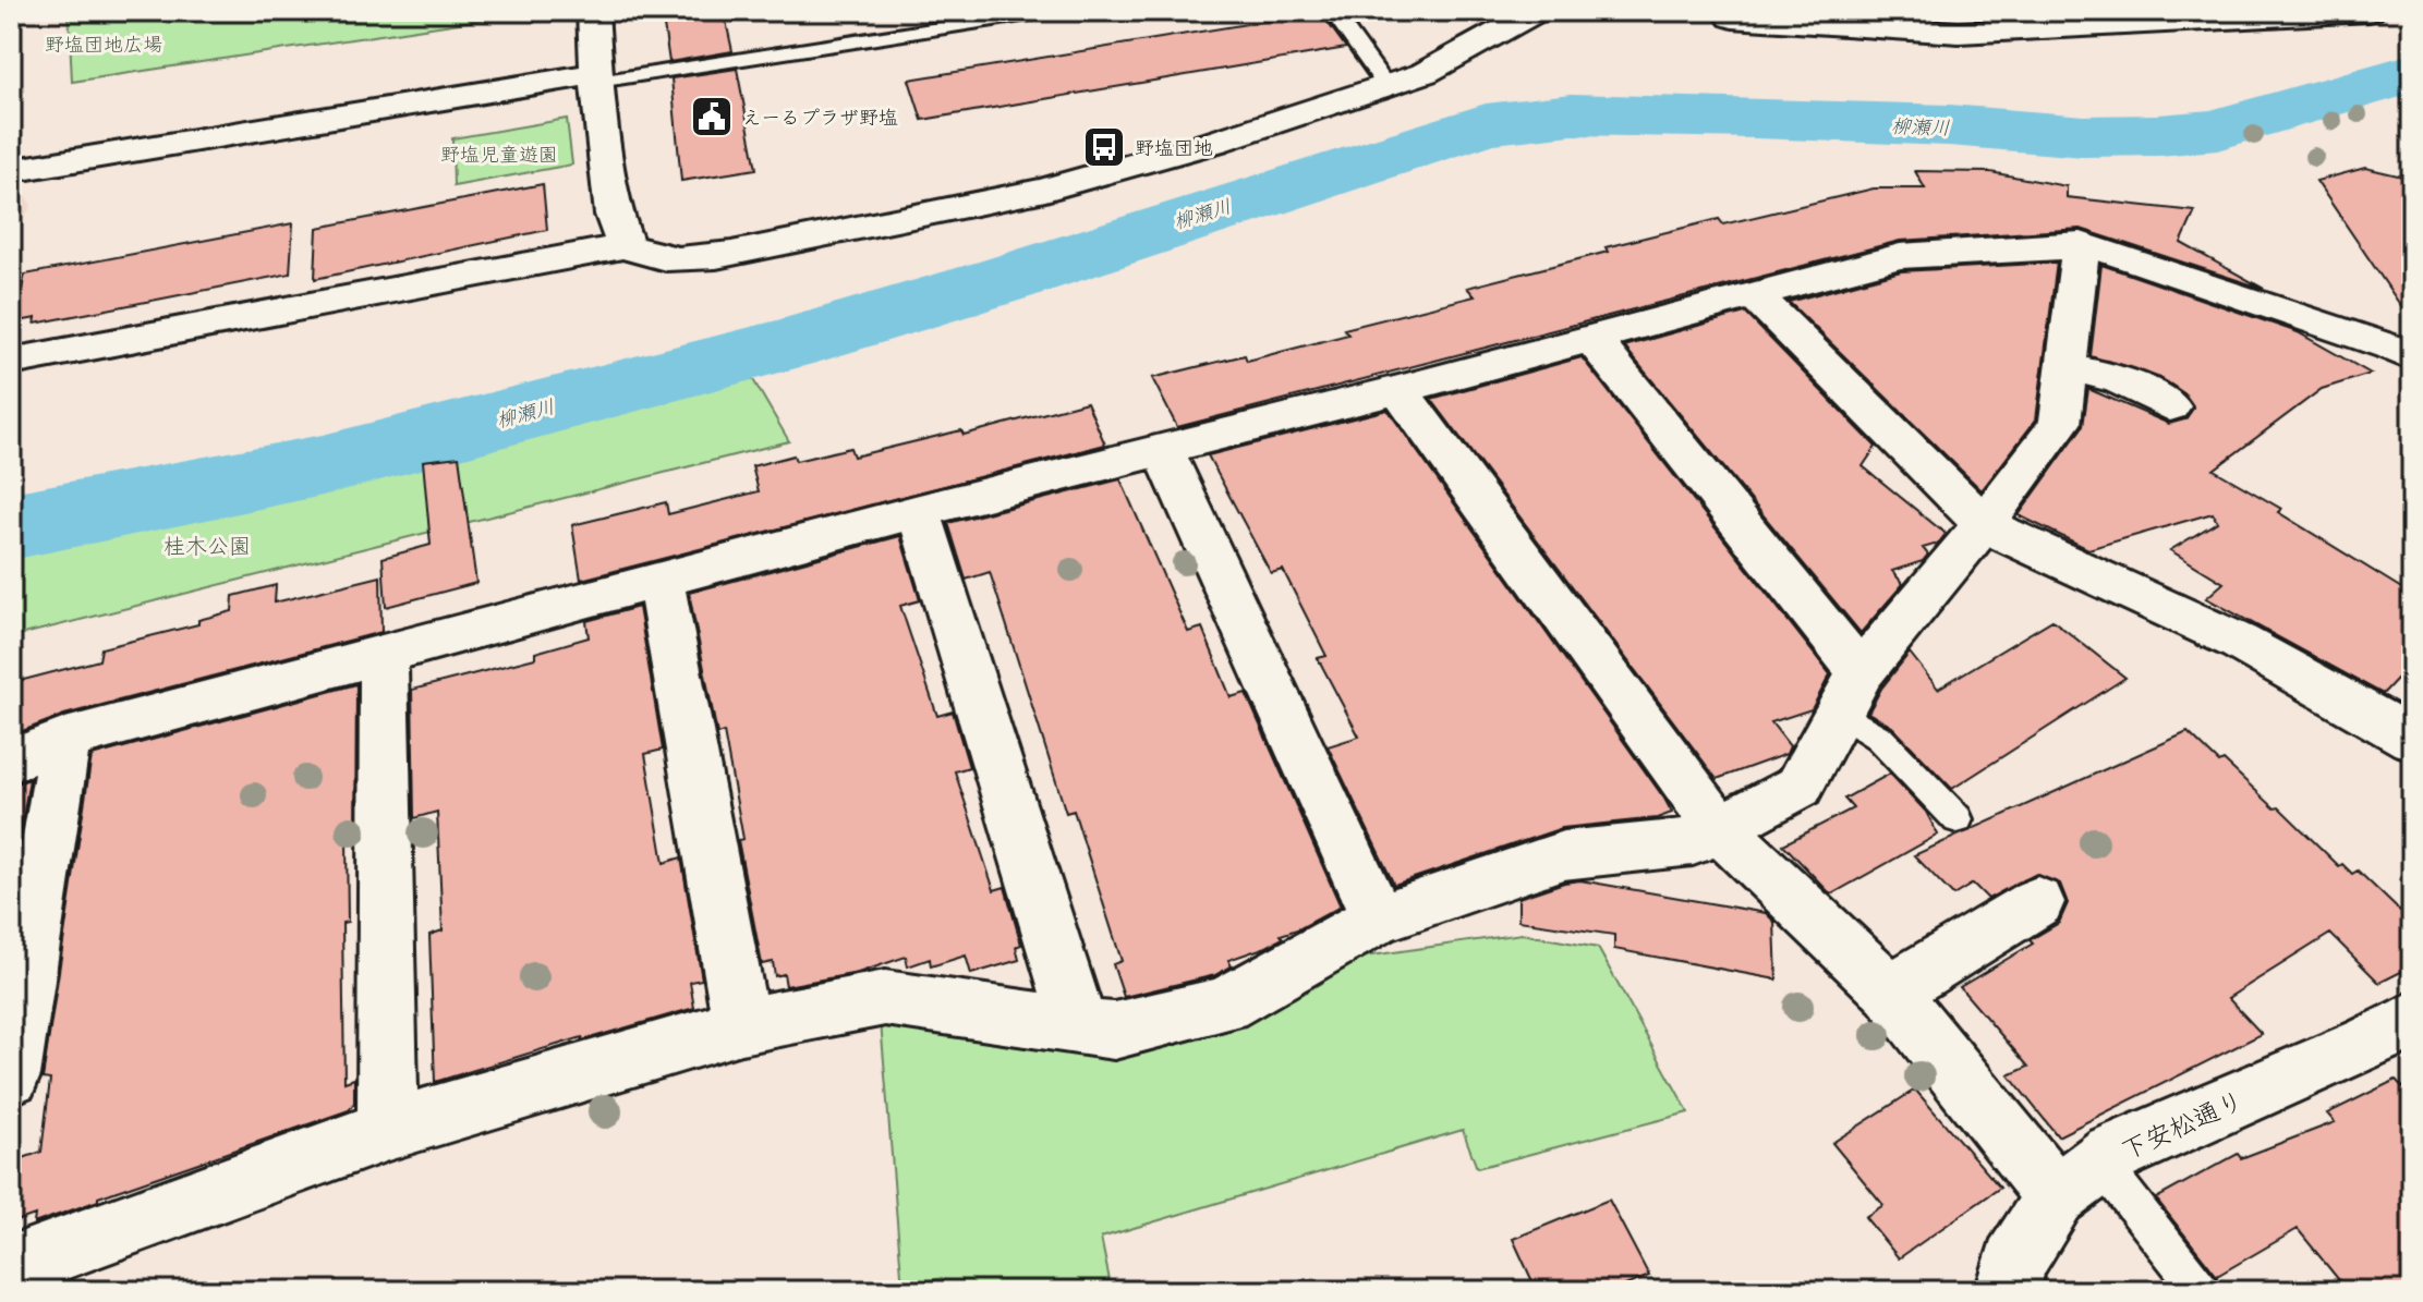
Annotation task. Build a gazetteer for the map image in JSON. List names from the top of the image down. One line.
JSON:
{"streets":{"street":["下安松通り"]},"water":["柳瀬川"],"parks":["野塩団地広場","野塩児童遊園","桂木公園"],"places":{"public building":["えーるプラザ野塩"],"bus stop":["野塩団地"]}}
